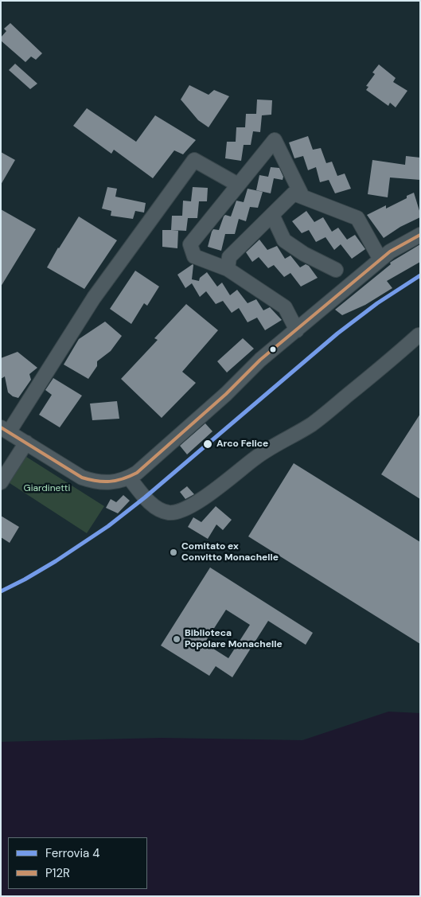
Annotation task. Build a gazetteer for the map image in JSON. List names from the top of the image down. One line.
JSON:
{"parks":["Giardinetti"],"places":["Arco Felice","Comitato ex Convitto Monachelle","Biblioteca Popolare Monachelle"],"lines":["transit line P12R","rail line 4"],"legend":["Ferrovia 4","P12R"]}
